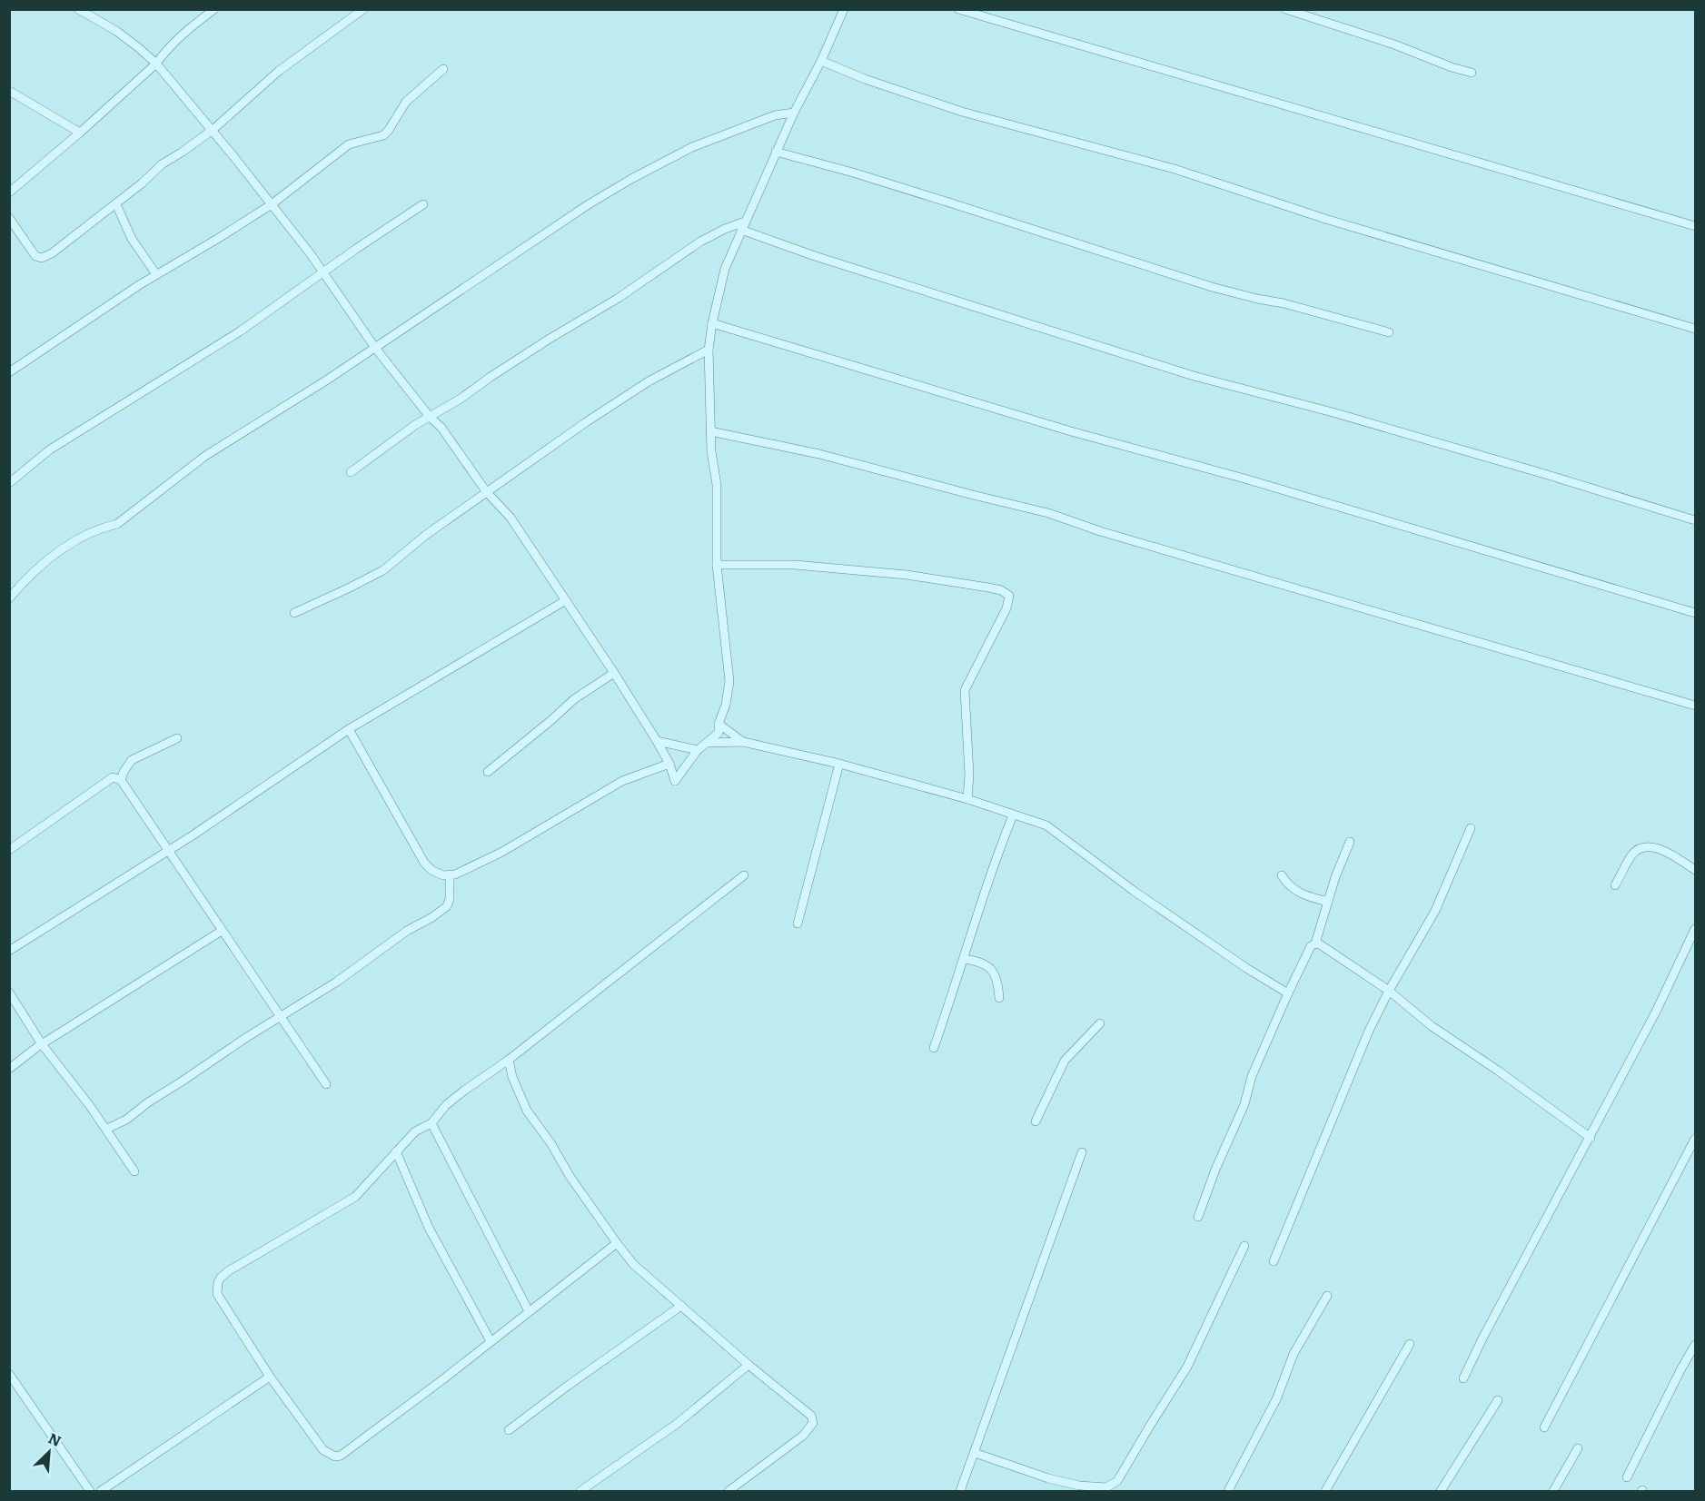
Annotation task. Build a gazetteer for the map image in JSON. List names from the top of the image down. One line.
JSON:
{"north":"top right"}
